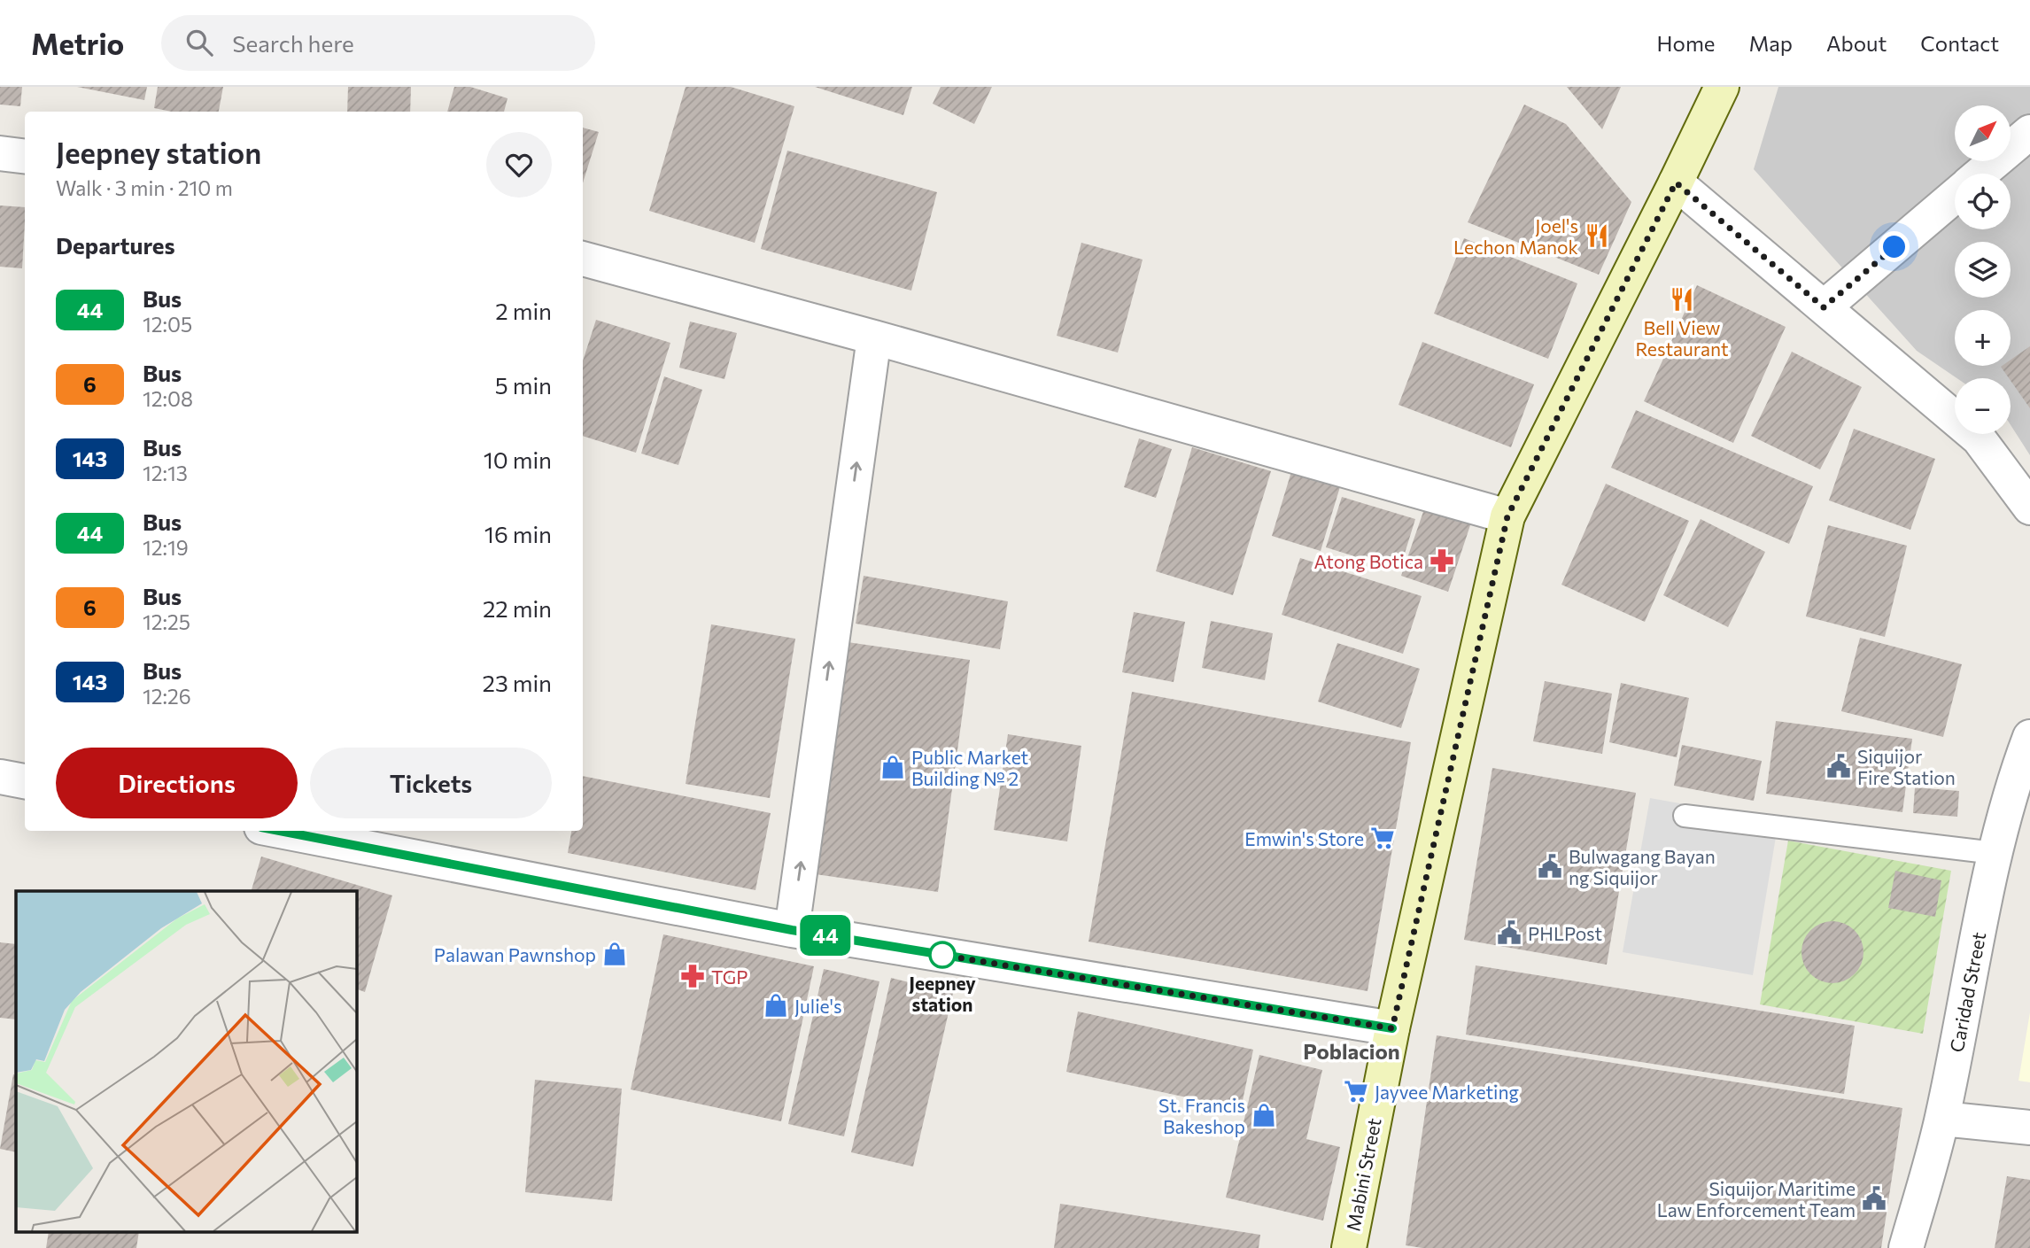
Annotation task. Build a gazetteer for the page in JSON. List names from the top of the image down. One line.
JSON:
{"streets":{"street":["Caridad Street","Mabini Street"]},"districts":["Poblacion"],"places":{"restaurant":["Joel's Lechon Manok","Bell View Restaurant"],"pharmacy":["Atong Botica","TGP"],"public building":["Siquijor Fire Station","Bulwagang Bayan ng Siquijor","PHLPost","Siquijor Maritime Law Enforcement Team"],"shop":["Public Market Building № 2","Palawan Pawnshop","Julie's","St. Francis Bakeshop"],"supermarket":["Emwin's Store","Jayvee Marketing"],"other":["Jeepney station"]},"lines":["bus line 44"],"north":"top right","page":{"header":"Metrio","search":"Search here","nav":["Home","Map","About","Contact"],"on_map":"44","map_buttons":["+","−"],"heading":[["Jeepney station","Walk · 3 min · 210 m"],"Departures"],"list":[{"mark":"44","name":"Bus","note":"12:05","value":"2 min"},{"mark":"6","name":"Bus","note":"12:08","value":"5 min"},{"mark":"143","name":"Bus","note":"12:13","value":"10 min"},{"mark":"44","name":"Bus","note":"12:19","value":"16 min"},{"mark":"6","name":"Bus","note":"12:25","value":"22 min"},{"mark":"143","name":"Bus","note":"12:26","value":"23 min"}],"buttons":["Directions","Tickets"]}}
